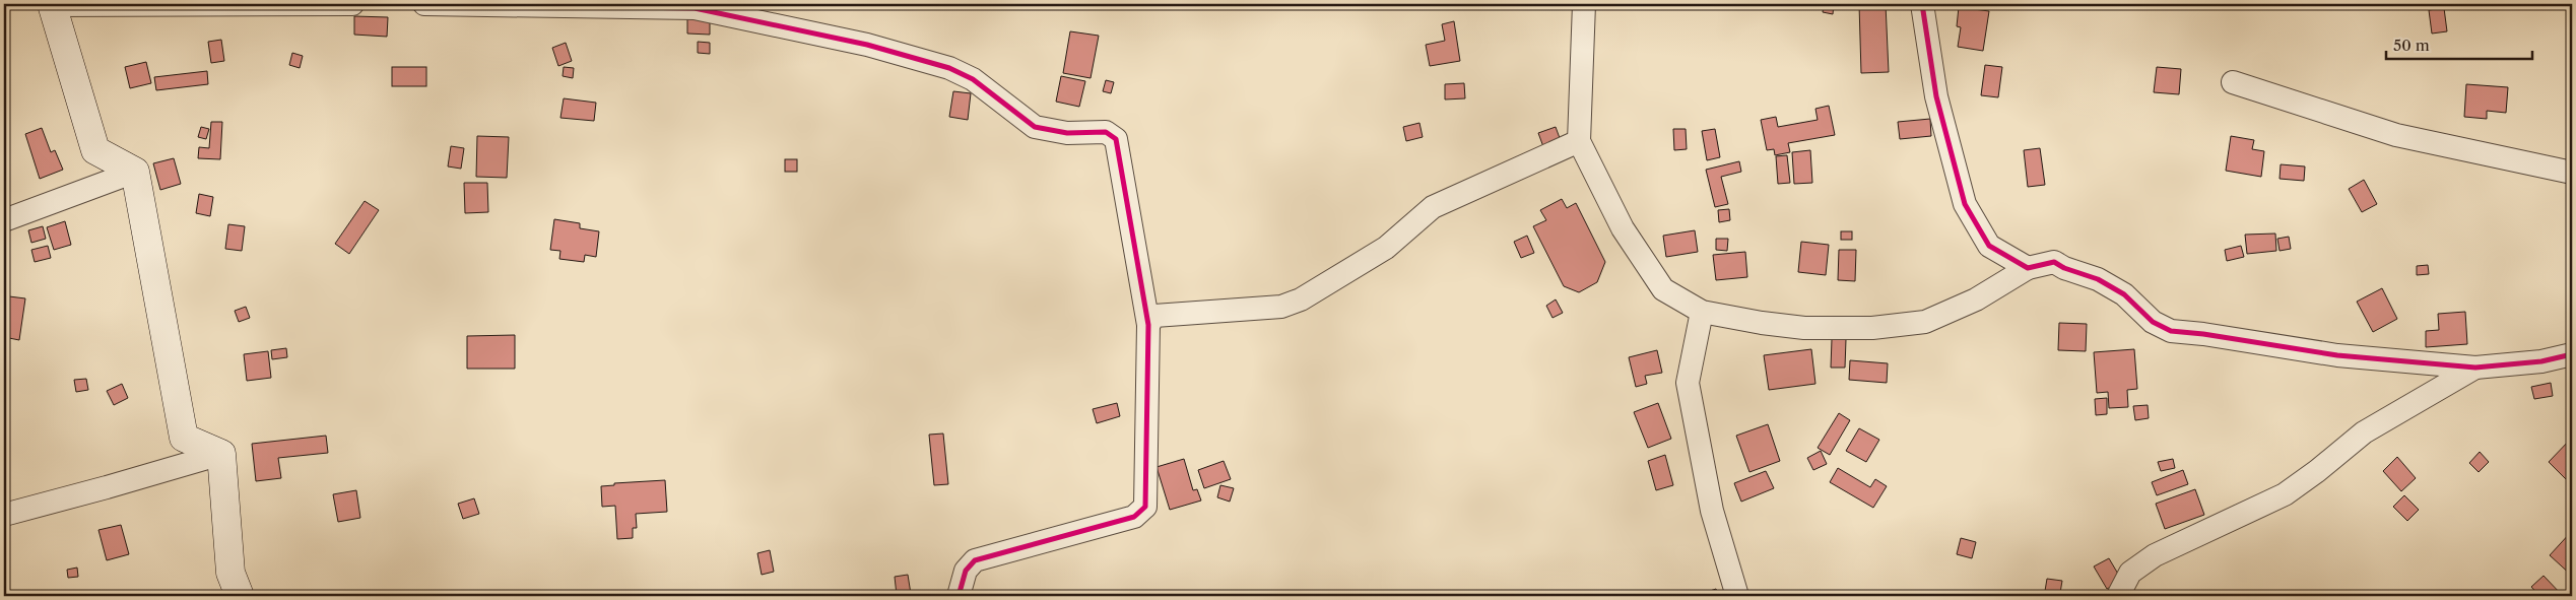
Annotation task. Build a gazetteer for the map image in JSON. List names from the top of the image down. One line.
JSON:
{"scale_bar":"50 m"}
